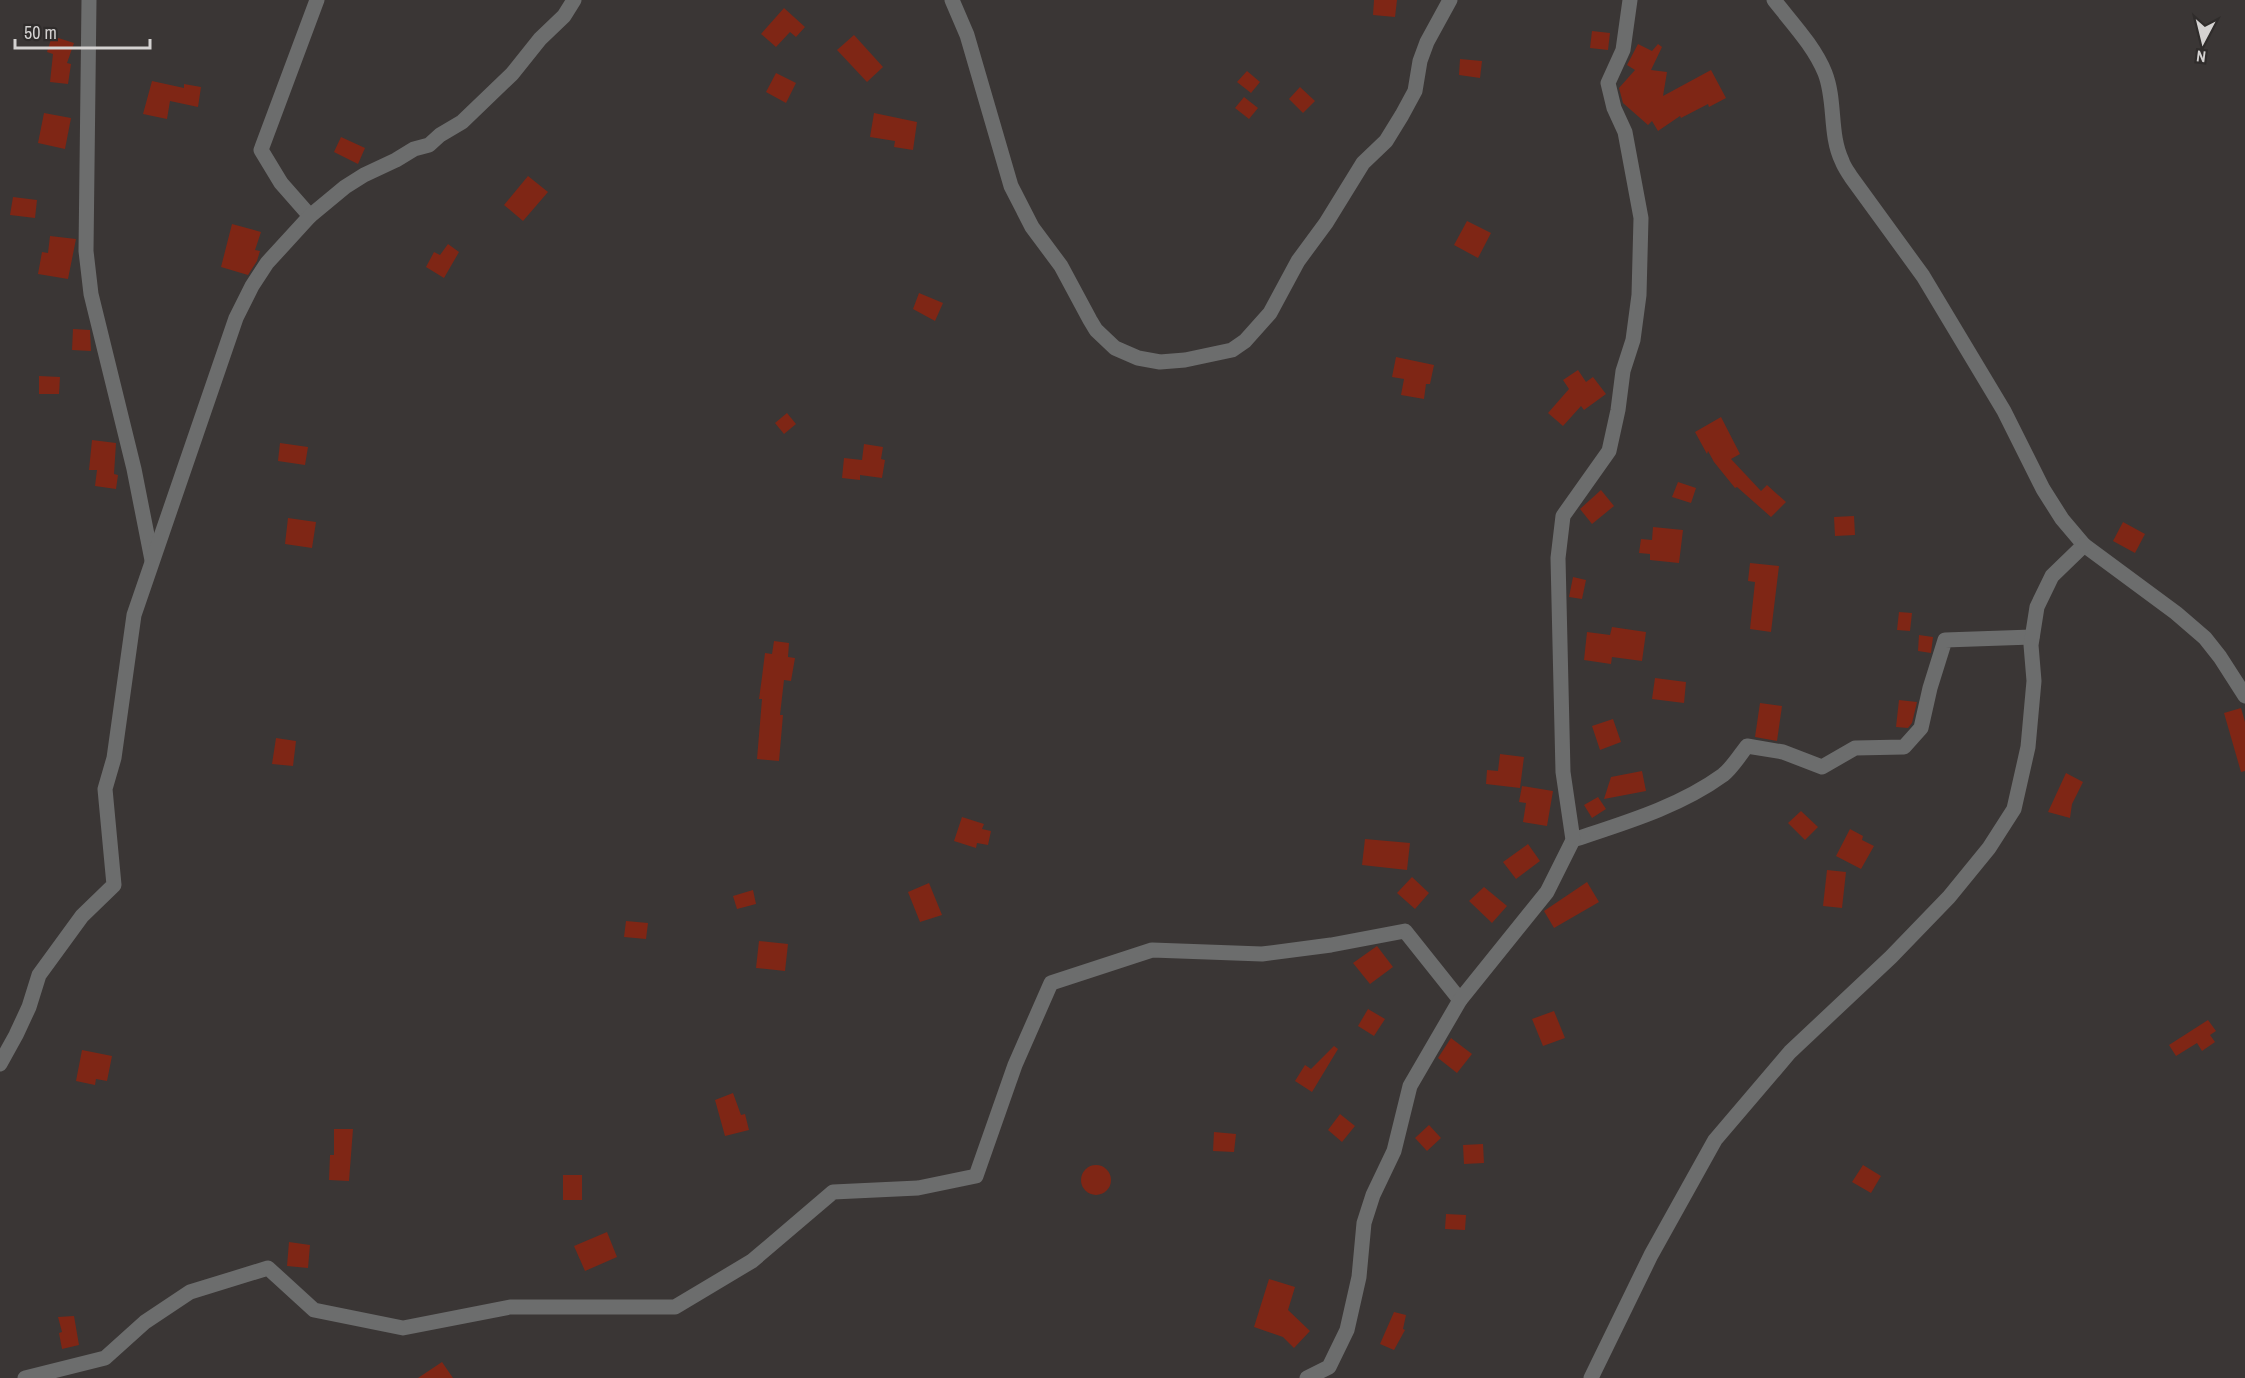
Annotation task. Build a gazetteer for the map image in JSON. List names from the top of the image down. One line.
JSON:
{"scale_bar":"50 m","north":"bottom"}
